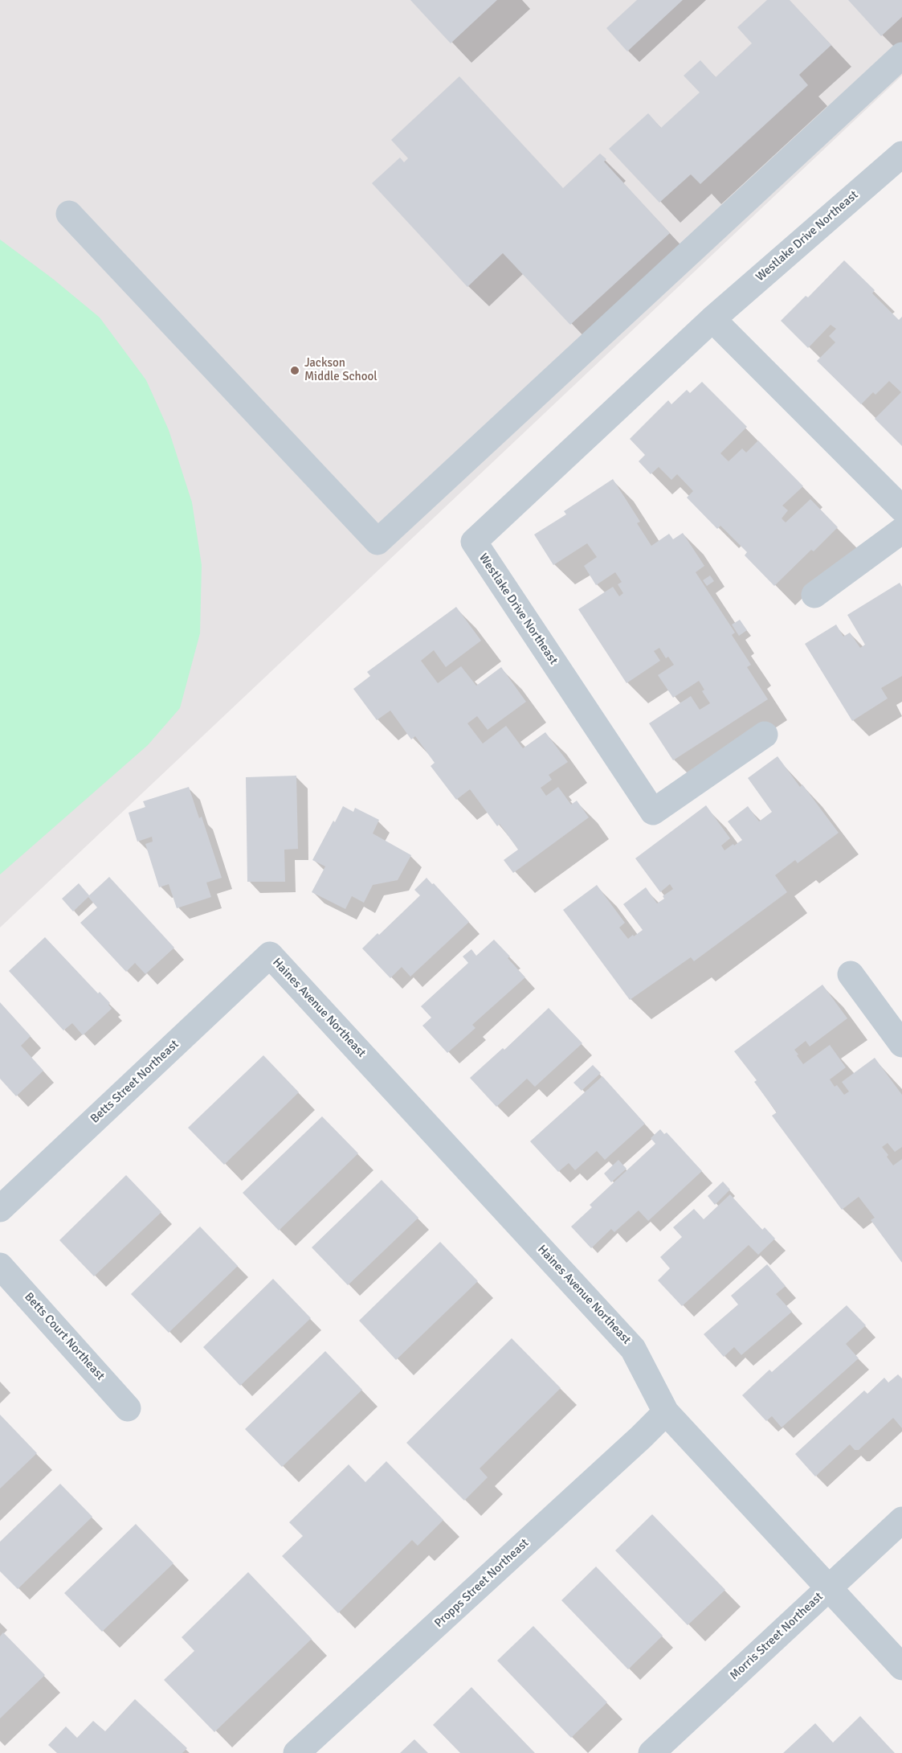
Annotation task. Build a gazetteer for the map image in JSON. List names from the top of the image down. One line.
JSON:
{"streets":{"street":["Westlake Drive Northeast","Haines Avenue Northeast","Betts Street Northeast","Betts Court Northeast","Propps Street Northeast","Morris Street Northeast"]},"crossings":[["Haines Avenue Northeast","Betts Street Northeast"],["Haines Avenue Northeast","Propps Street Northeast"],["Haines Avenue Northeast","Morris Street Northeast"]],"places":["Jackson Middle School"]}
